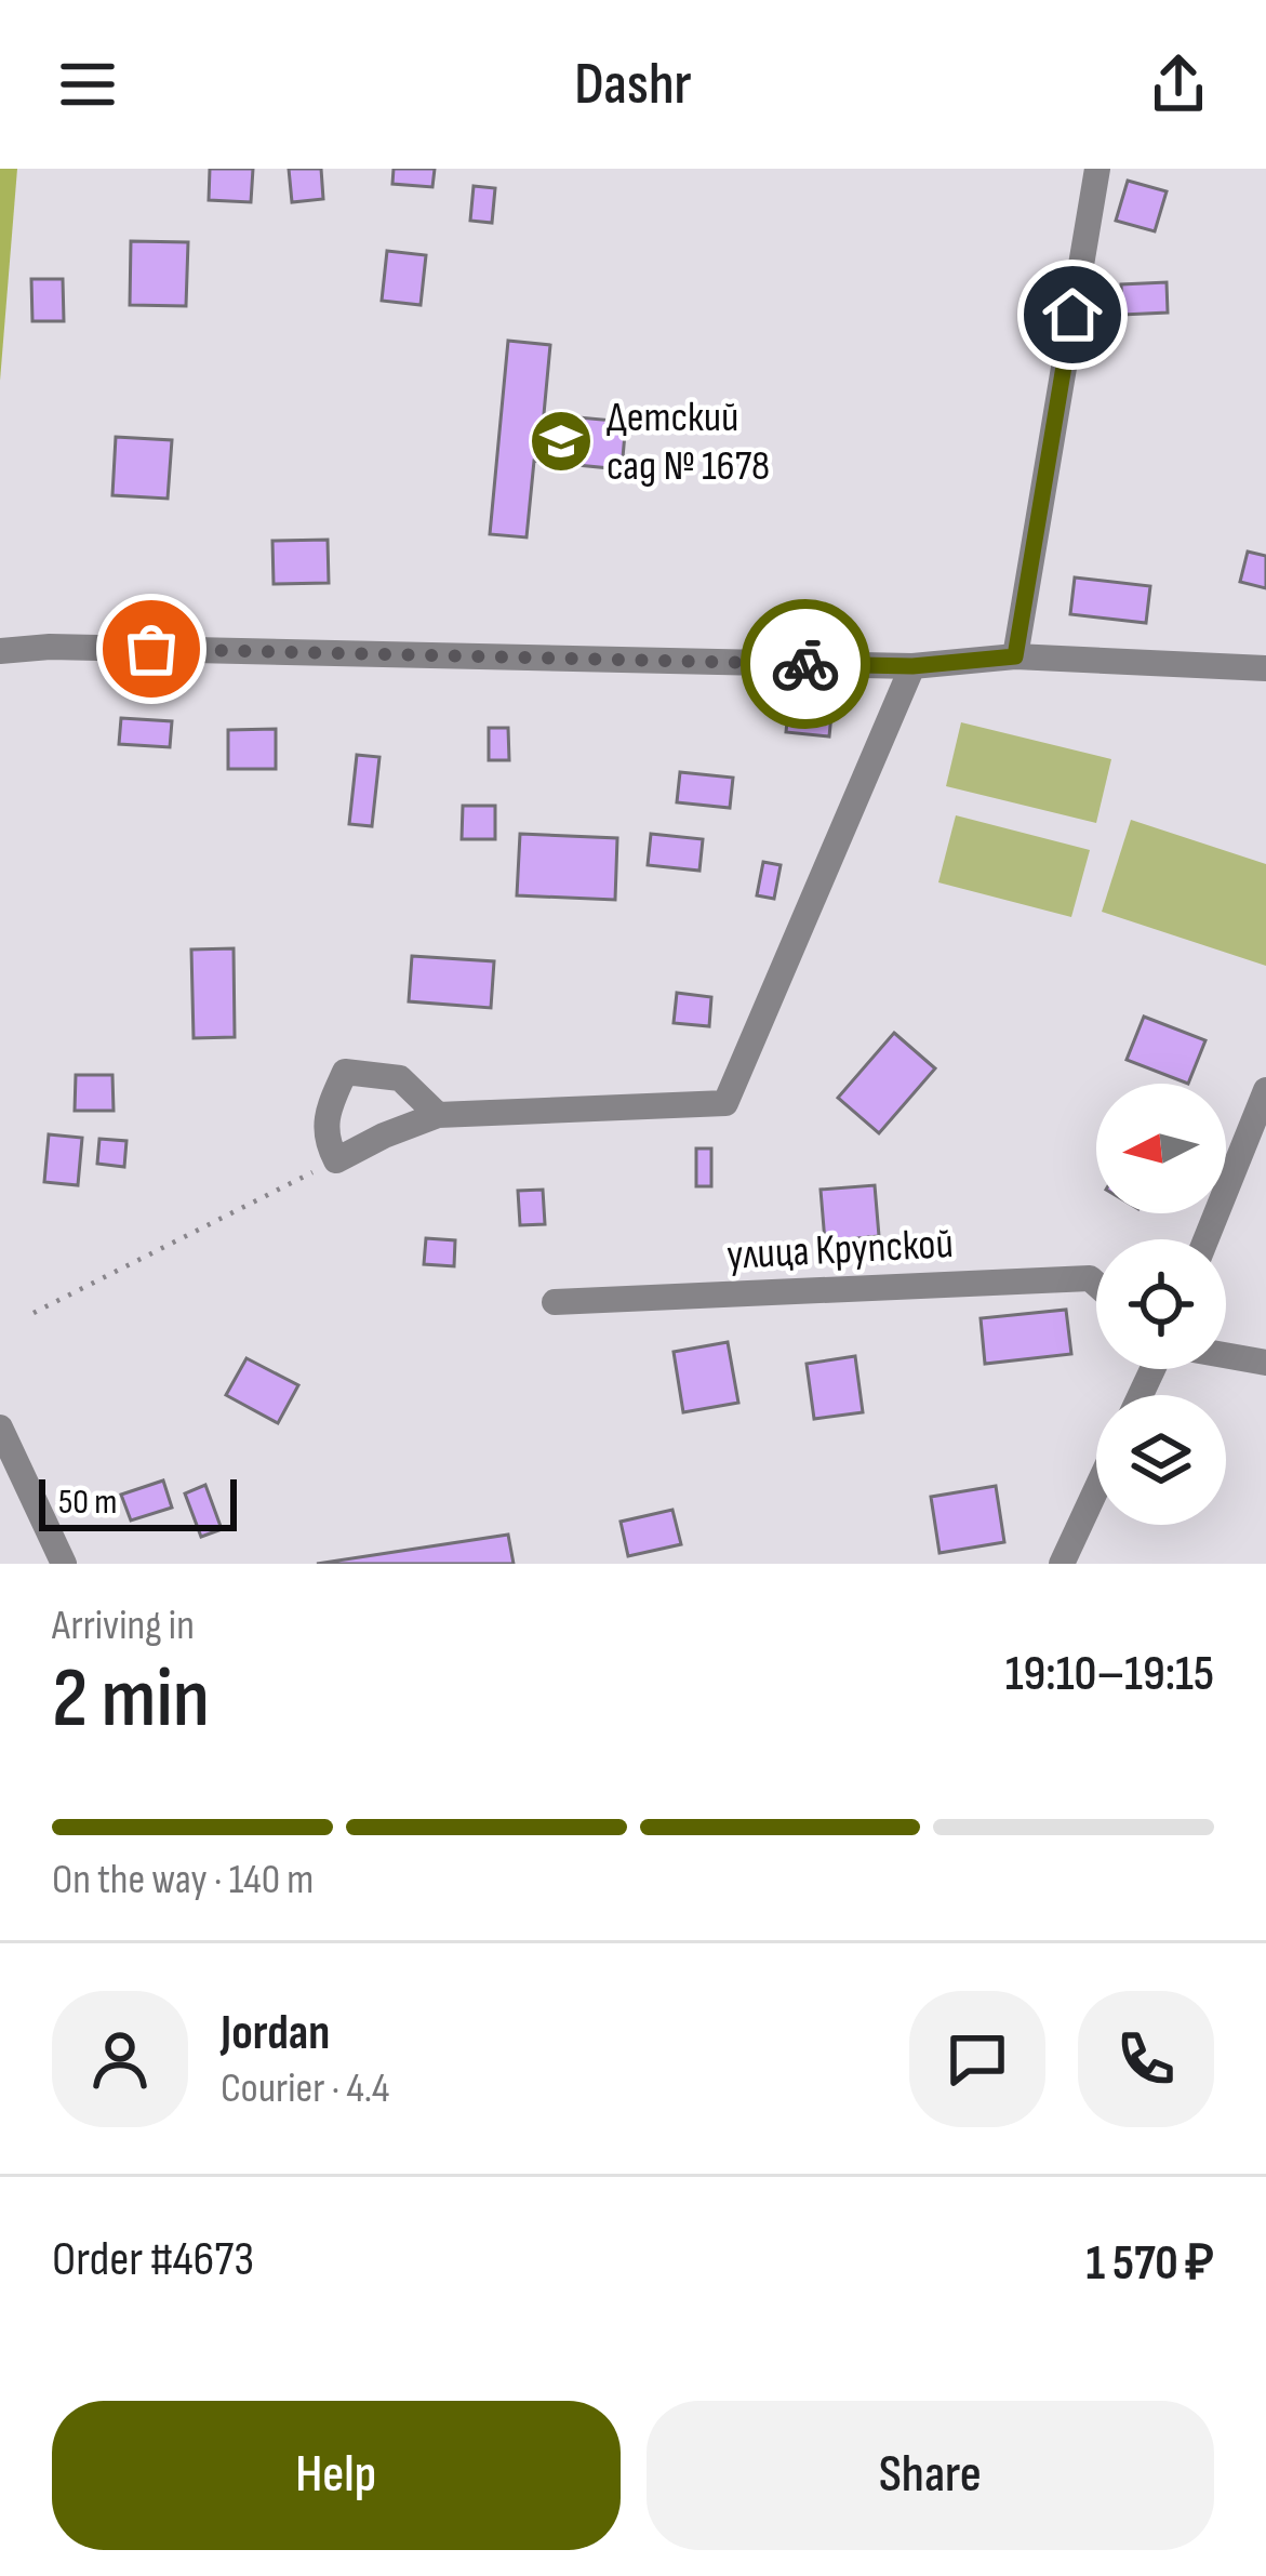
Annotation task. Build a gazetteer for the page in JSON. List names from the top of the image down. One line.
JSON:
{"streets":{"street":["улица Крупской"]},"places":{"school or university":["Детский сад № 1678"]},"scale_bar":"50 m","north":"left","page":{"header":"Dashr","scale":"50 m","heading":["2 min","Arriving in","19:10–19:15"],"panel":["Jordan","Courier · 4.4","Order #4673","1 570 ₽"],"bar":"On the way · 140 m","buttons":["Help","Share"]}}
